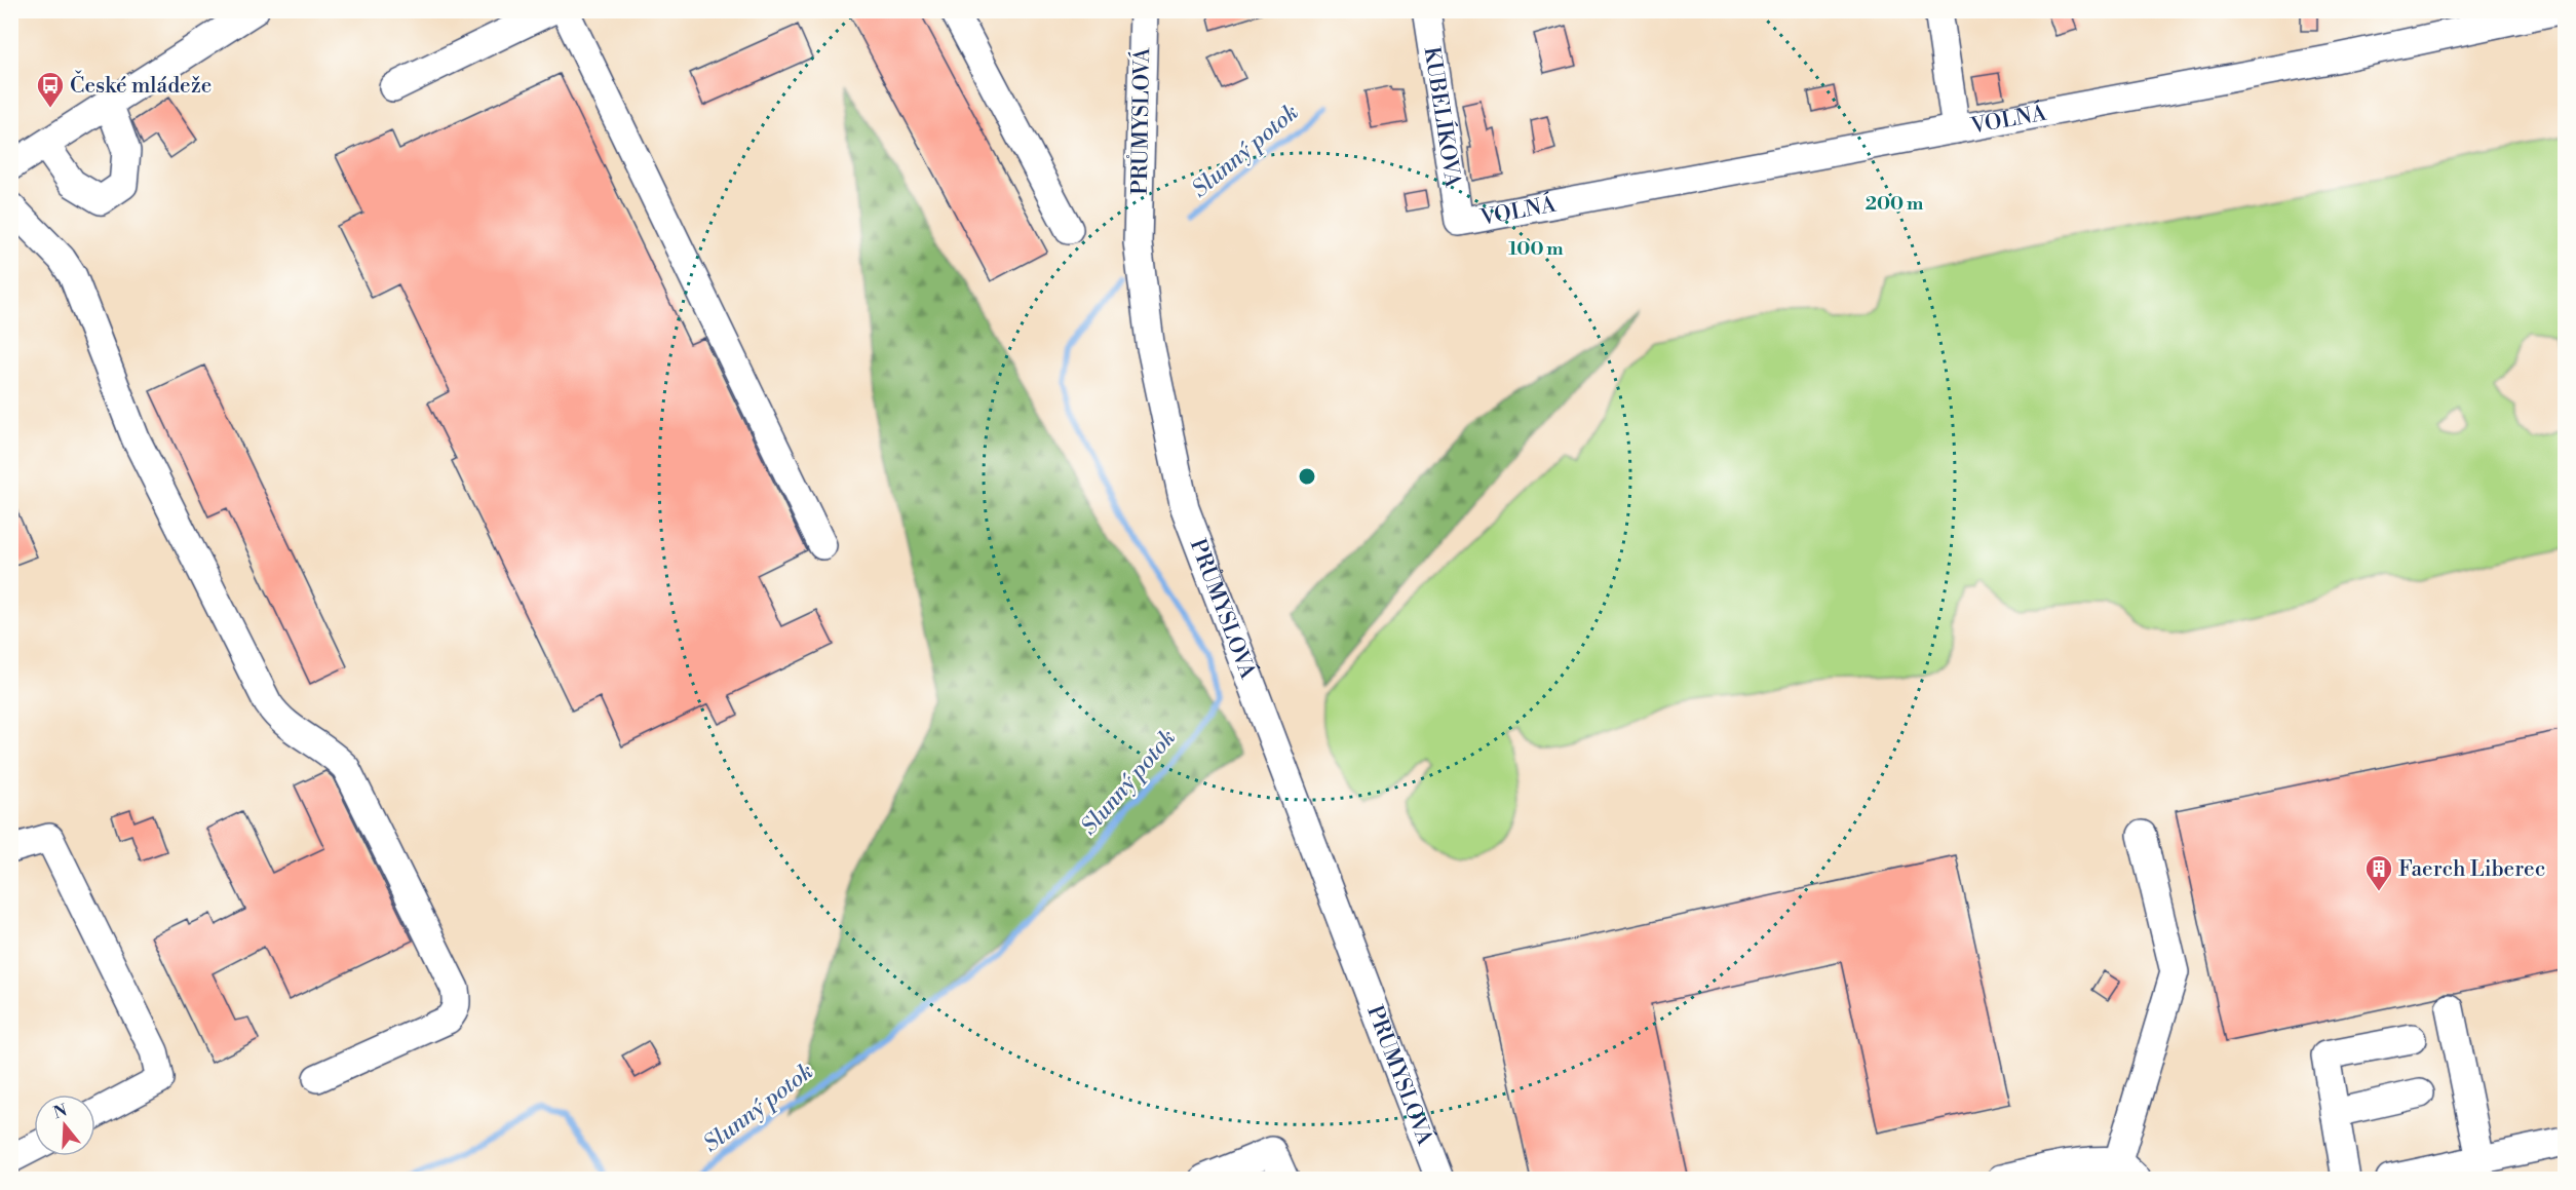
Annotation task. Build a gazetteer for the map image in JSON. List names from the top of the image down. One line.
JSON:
{"streets":{"street":["KUBELÍKOVA","VOLNÁ","PRŮMYSLOVÁ"]},"crossings":[["KUBELÍKOVA","VOLNÁ"]],"water":["Slunný potok"],"places":{"bus stop":["České mládeže"],"building":["Faerch Liberec"]},"north":"top","rings":["200 m","100 m"]}
